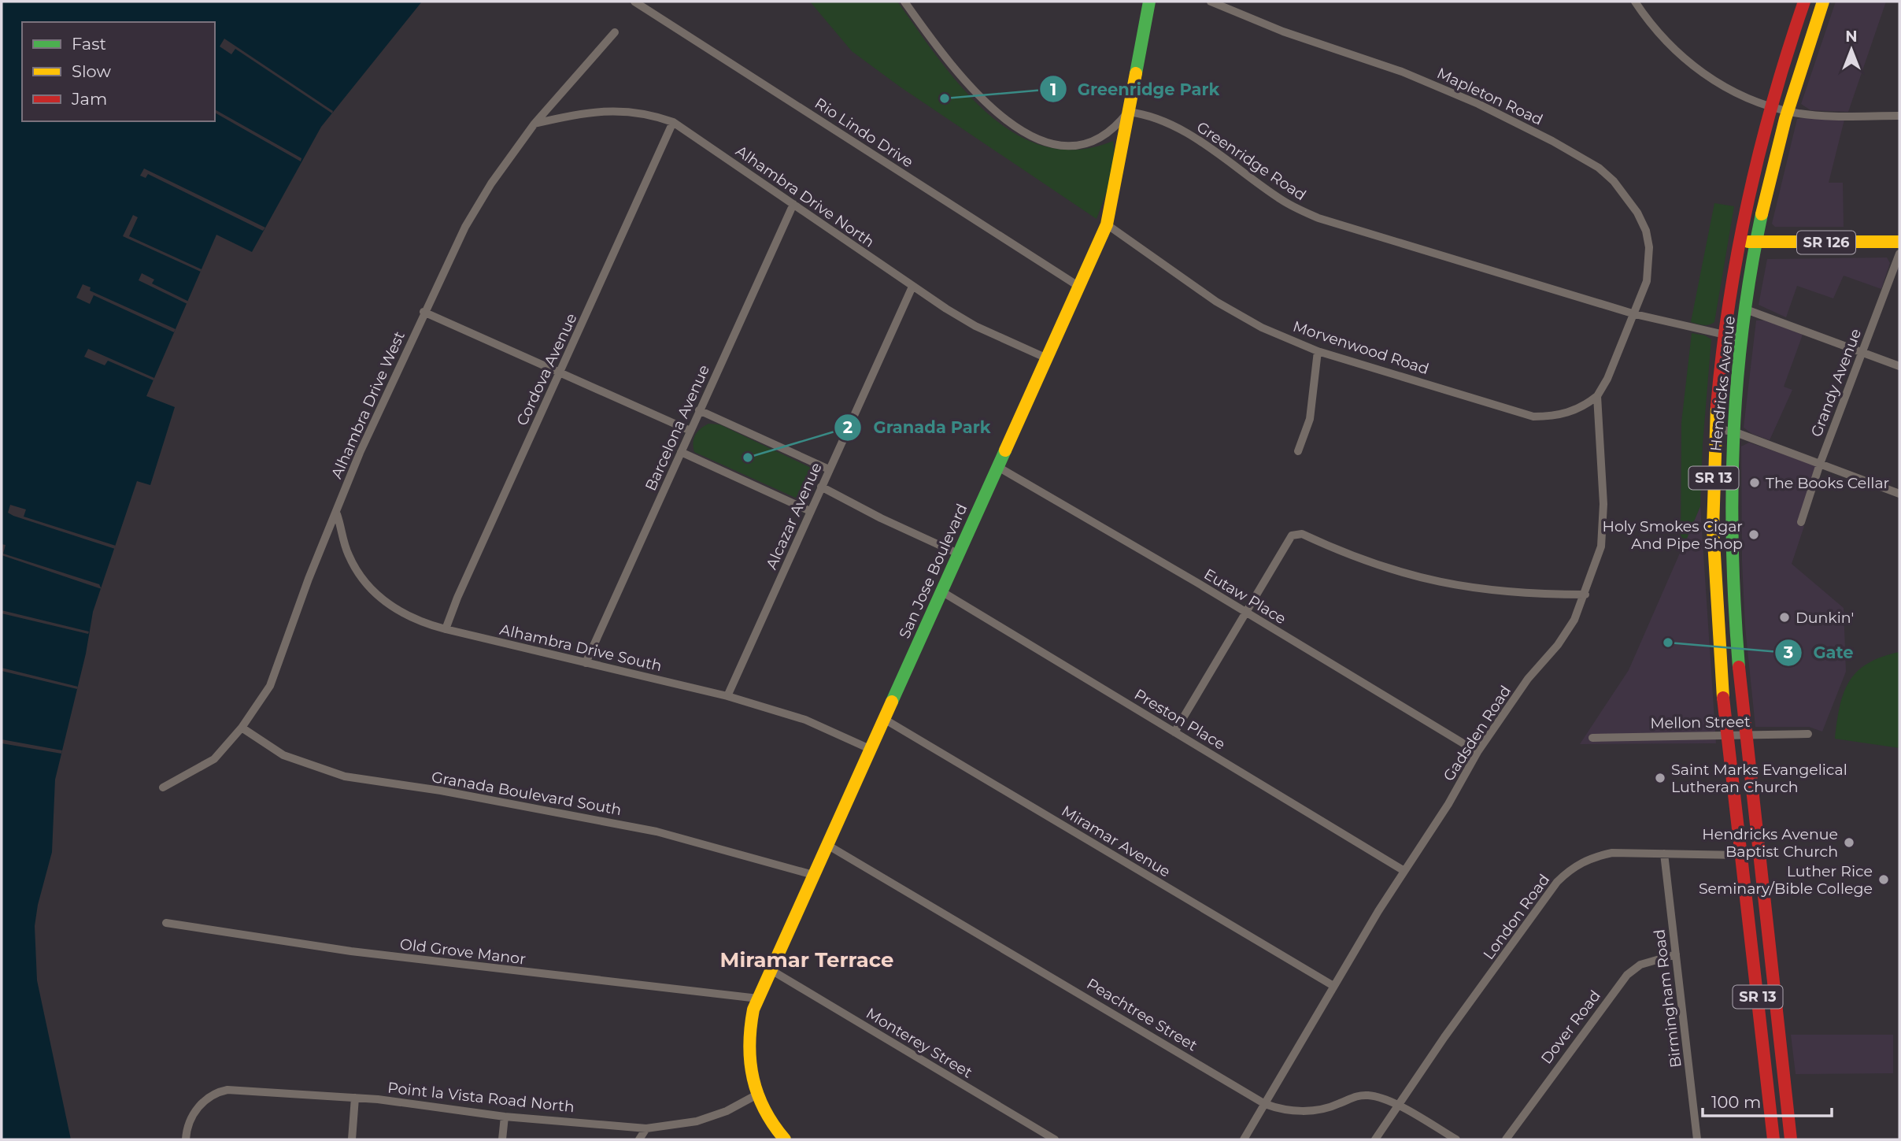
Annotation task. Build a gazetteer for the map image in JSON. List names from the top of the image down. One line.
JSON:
{"streets":{"main road":["SR 126","Hendricks Avenue","SR 13","San Jose Boulevard"],"street":["Mapleton Road","Rio Lindo Drive","Greenridge Road","Alhambra Drive North","Morvenwood Road","Cordova Avenue","Grandy Avenue","Alhambra Drive West","Barcelona Avenue","Alcazar Avenue","Eutaw Place","Alhambra Drive South","Preston Place","Mellon Street","Gadsden Road","Granada Boulevard South","Miramar Avenue","London Road","Old Grove Manor","Birmingham Road","Peachtree Street","Dover Road","Monterey Street","Point la Vista Road North"]},"crossings":[["Mapleton Road","Greenridge Road"],["Rio Lindo Drive","San Jose Boulevard"],["Greenridge Road","Hendricks Avenue"],["Greenridge Road","San Jose Boulevard"],["Alhambra Drive North","Cordova Avenue"],["Alhambra Drive North","Alhambra Drive West"],["Alhambra Drive North","Barcelona Avenue"],["Alhambra Drive North","Alcazar Avenue"],["Alhambra Drive North","San Jose Boulevard"],["SR 126","Hendricks Avenue"],["Morvenwood Road","San Jose Boulevard"],["Morvenwood Road","Gadsden Road"],["Cordova Avenue","Alhambra Drive South"],["Hendricks Avenue","Mellon Street"],["Hendricks Avenue","London Road"],["Alhambra Drive West","Alhambra Drive South"],["Alhambra Drive West","Granada Boulevard South"],["Barcelona Avenue","Alhambra Drive South"],["Alcazar Avenue","Alhambra Drive South"],["San Jose Boulevard","Eutaw Place"],["San Jose Boulevard","Alhambra Drive South"],["San Jose Boulevard","Preston Place"],["San Jose Boulevard","Granada Boulevard South"],["San Jose Boulevard","Miramar Avenue"],["San Jose Boulevard","Old Grove Manor"],["San Jose Boulevard","Peachtree Street"],["San Jose Boulevard","Monterey Street"],["San Jose Boulevard","Point la Vista Road North"],["Eutaw Place","Gadsden Road"],["Preston Place","Gadsden Road"],["Gadsden Road","Miramar Avenue"],["Gadsden Road","Peachtree Street"],["London Road","Birmingham Road"],["London Road","Peachtree Street"],["Birmingham Road","Dover Road"]],"districts":["Miramar Terrace"],"places":["Greenridge Park","Granada Park","The Books Cellar","Holy Smokes Cigar And Pipe Shop","Dunkin'","Gate","Saint Marks Evangelical Lutheran Church","Hendricks Avenue Baptist Church","Luther Rice Seminary/Bible College"],"legend":["Fast","Slow","Jam"],"scale_bar":"100 m","north":"top"}
